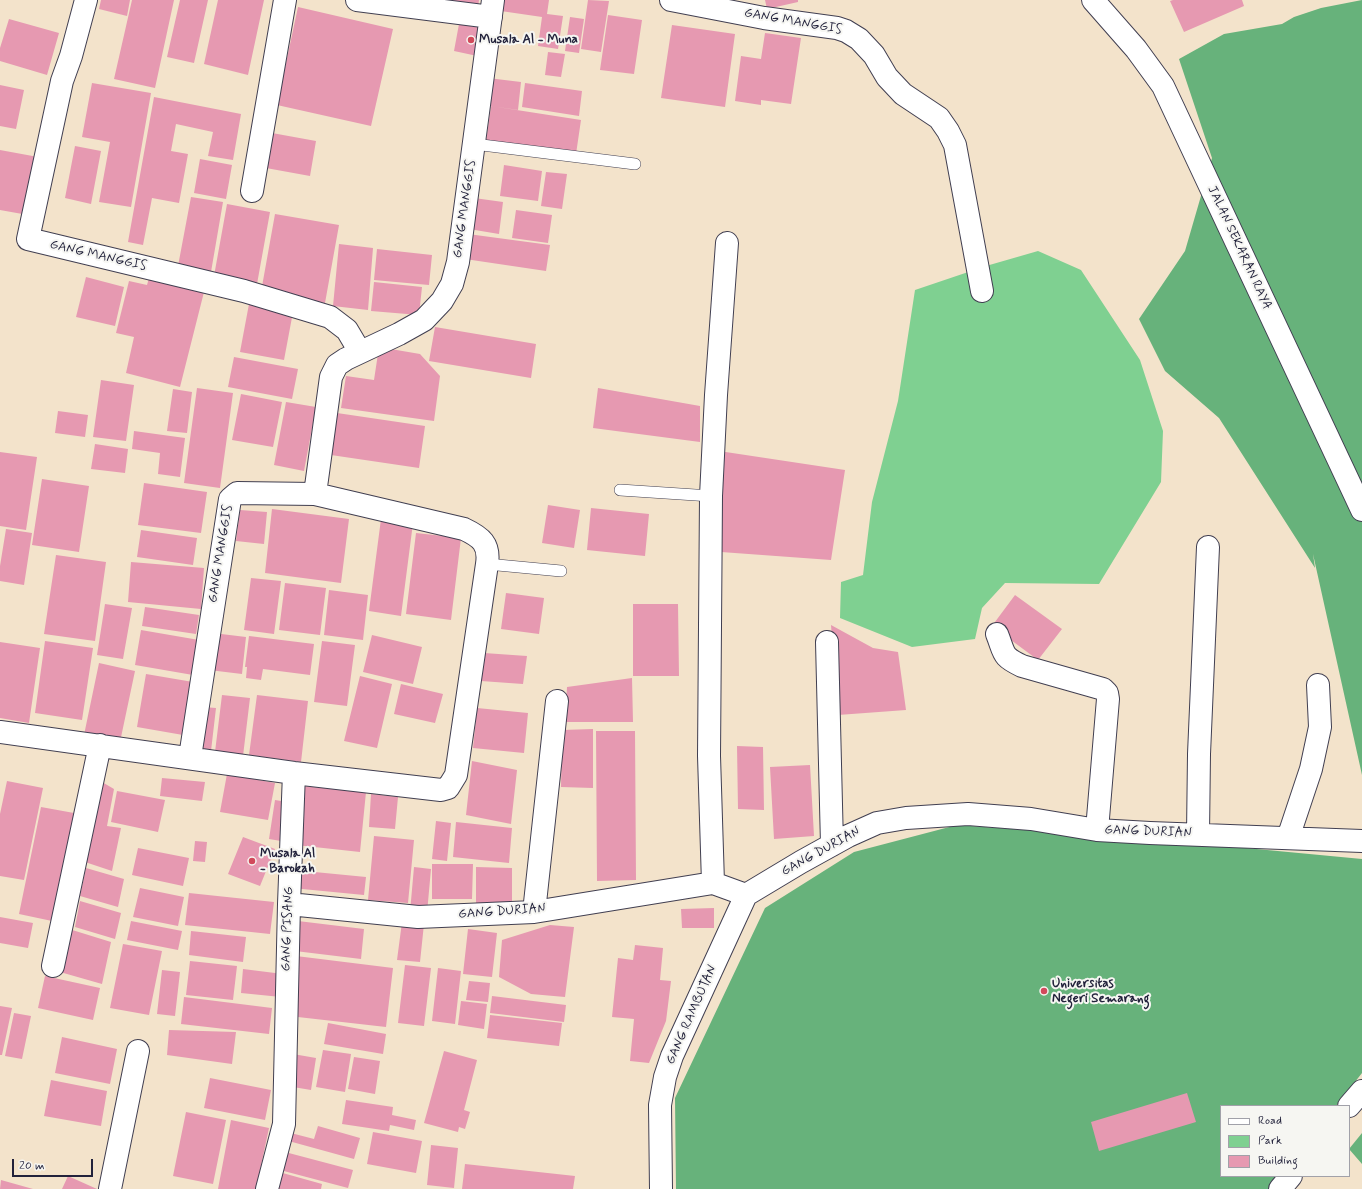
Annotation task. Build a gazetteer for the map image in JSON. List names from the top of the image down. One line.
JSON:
{"streets":{"street":["GANG MANGGIS","JALAN SEKARAN RAYA","GANG DURIAN","GANG PISANG","GANG RAMBUTAN"]},"crossings":[["GANG DURIAN","GANG PISANG"],["GANG DURIAN","GANG RAMBUTAN"]],"places":["Musala Al - Muna","Musala Al - Barokah","Universitas Negeri Semarang"],"legend":["Road","Park","Building"],"scale_bar":"20 m"}
